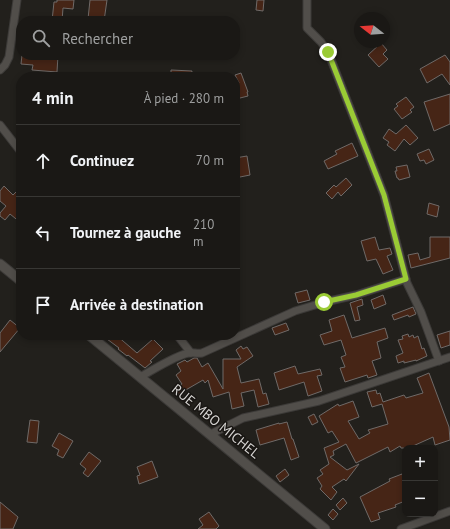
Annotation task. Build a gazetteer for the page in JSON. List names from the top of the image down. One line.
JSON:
{"streets":{"street":["RUE MBO MICHEL"]},"north":"left","page":{"search":"Rechercher","heading":["4 min","À pied · 280 m"],"list":[["Continuez","70 m"],["Tournez à gauche","210 m"],"Arrivée à destination"],"map_buttons":["+","−"]}}
